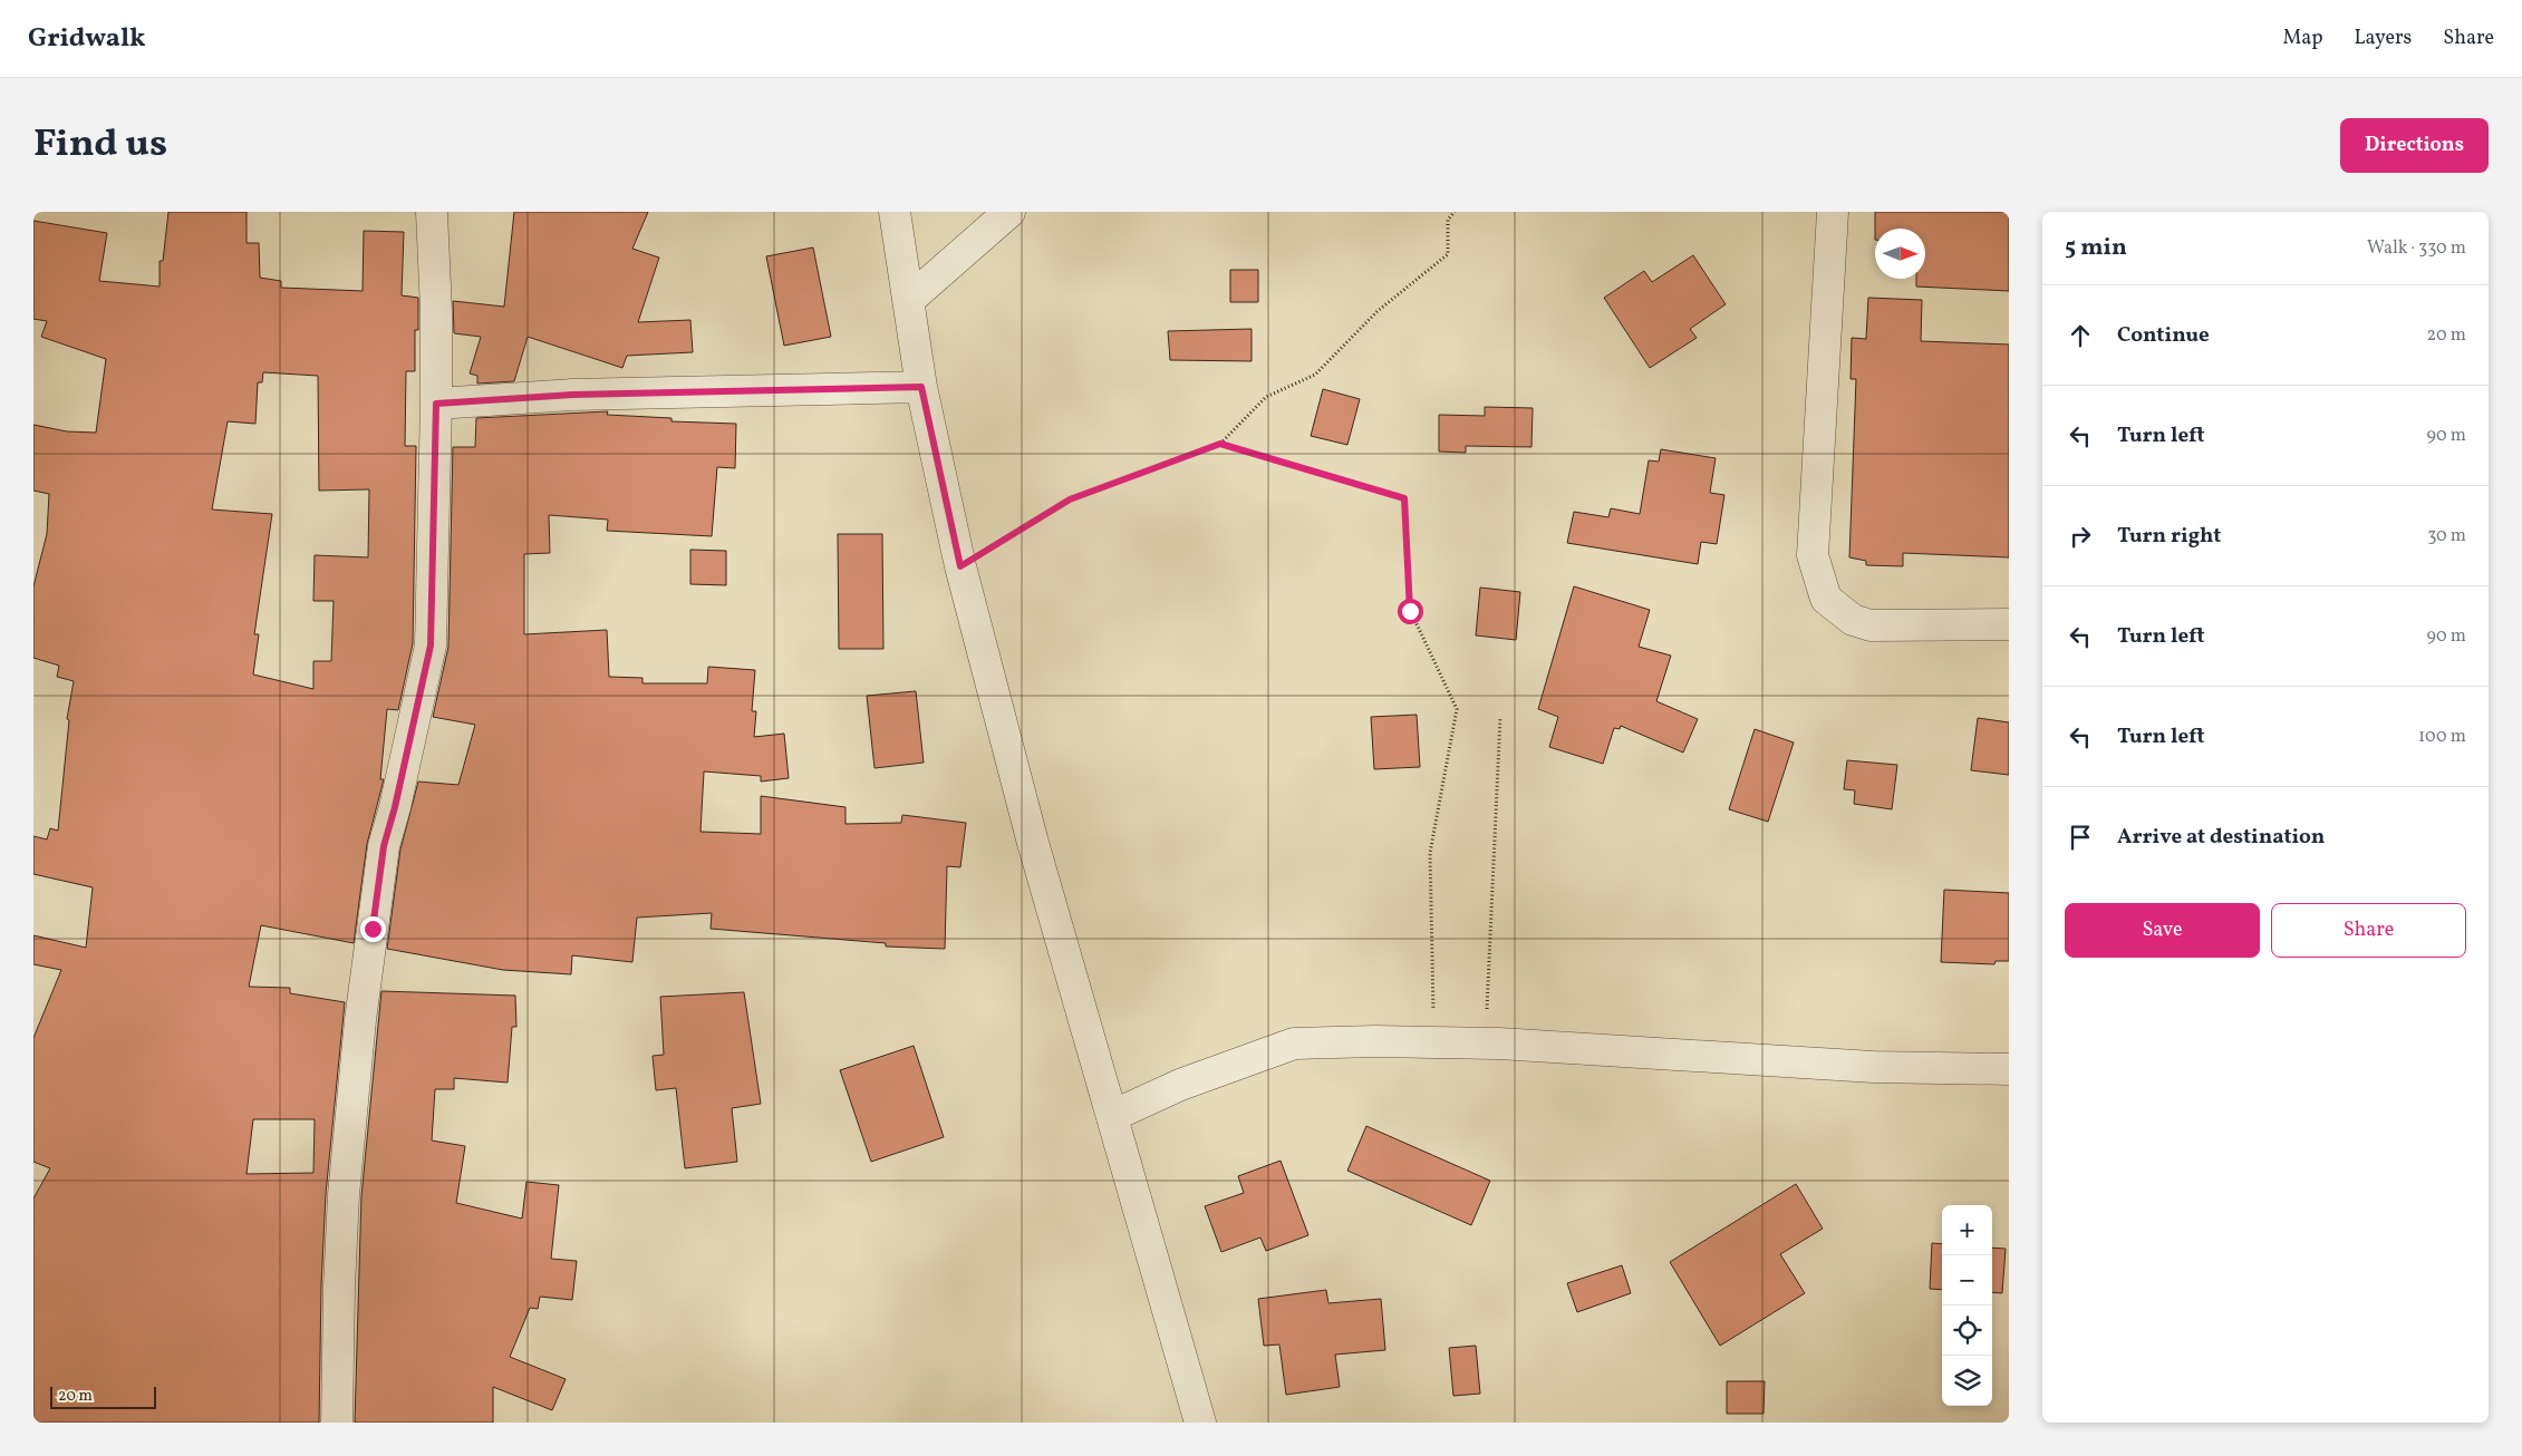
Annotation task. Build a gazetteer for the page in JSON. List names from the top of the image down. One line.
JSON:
{"scale_bar":"20 m","north":"right","page":{"header":"Gridwalk","nav":["Map","Layers","Share"],"title":"Find us","buttons":["Directions",["Save","Share"]],"heading":["5 min","Walk · 330 m"],"list":[["Continue","20 m"],["Turn left","90 m"],["Turn right","30 m"],["Turn left","90 m"],["Turn left","100 m"],"Arrive at destination"],"map_buttons":["+","−"],"scale":"20 m"}}
